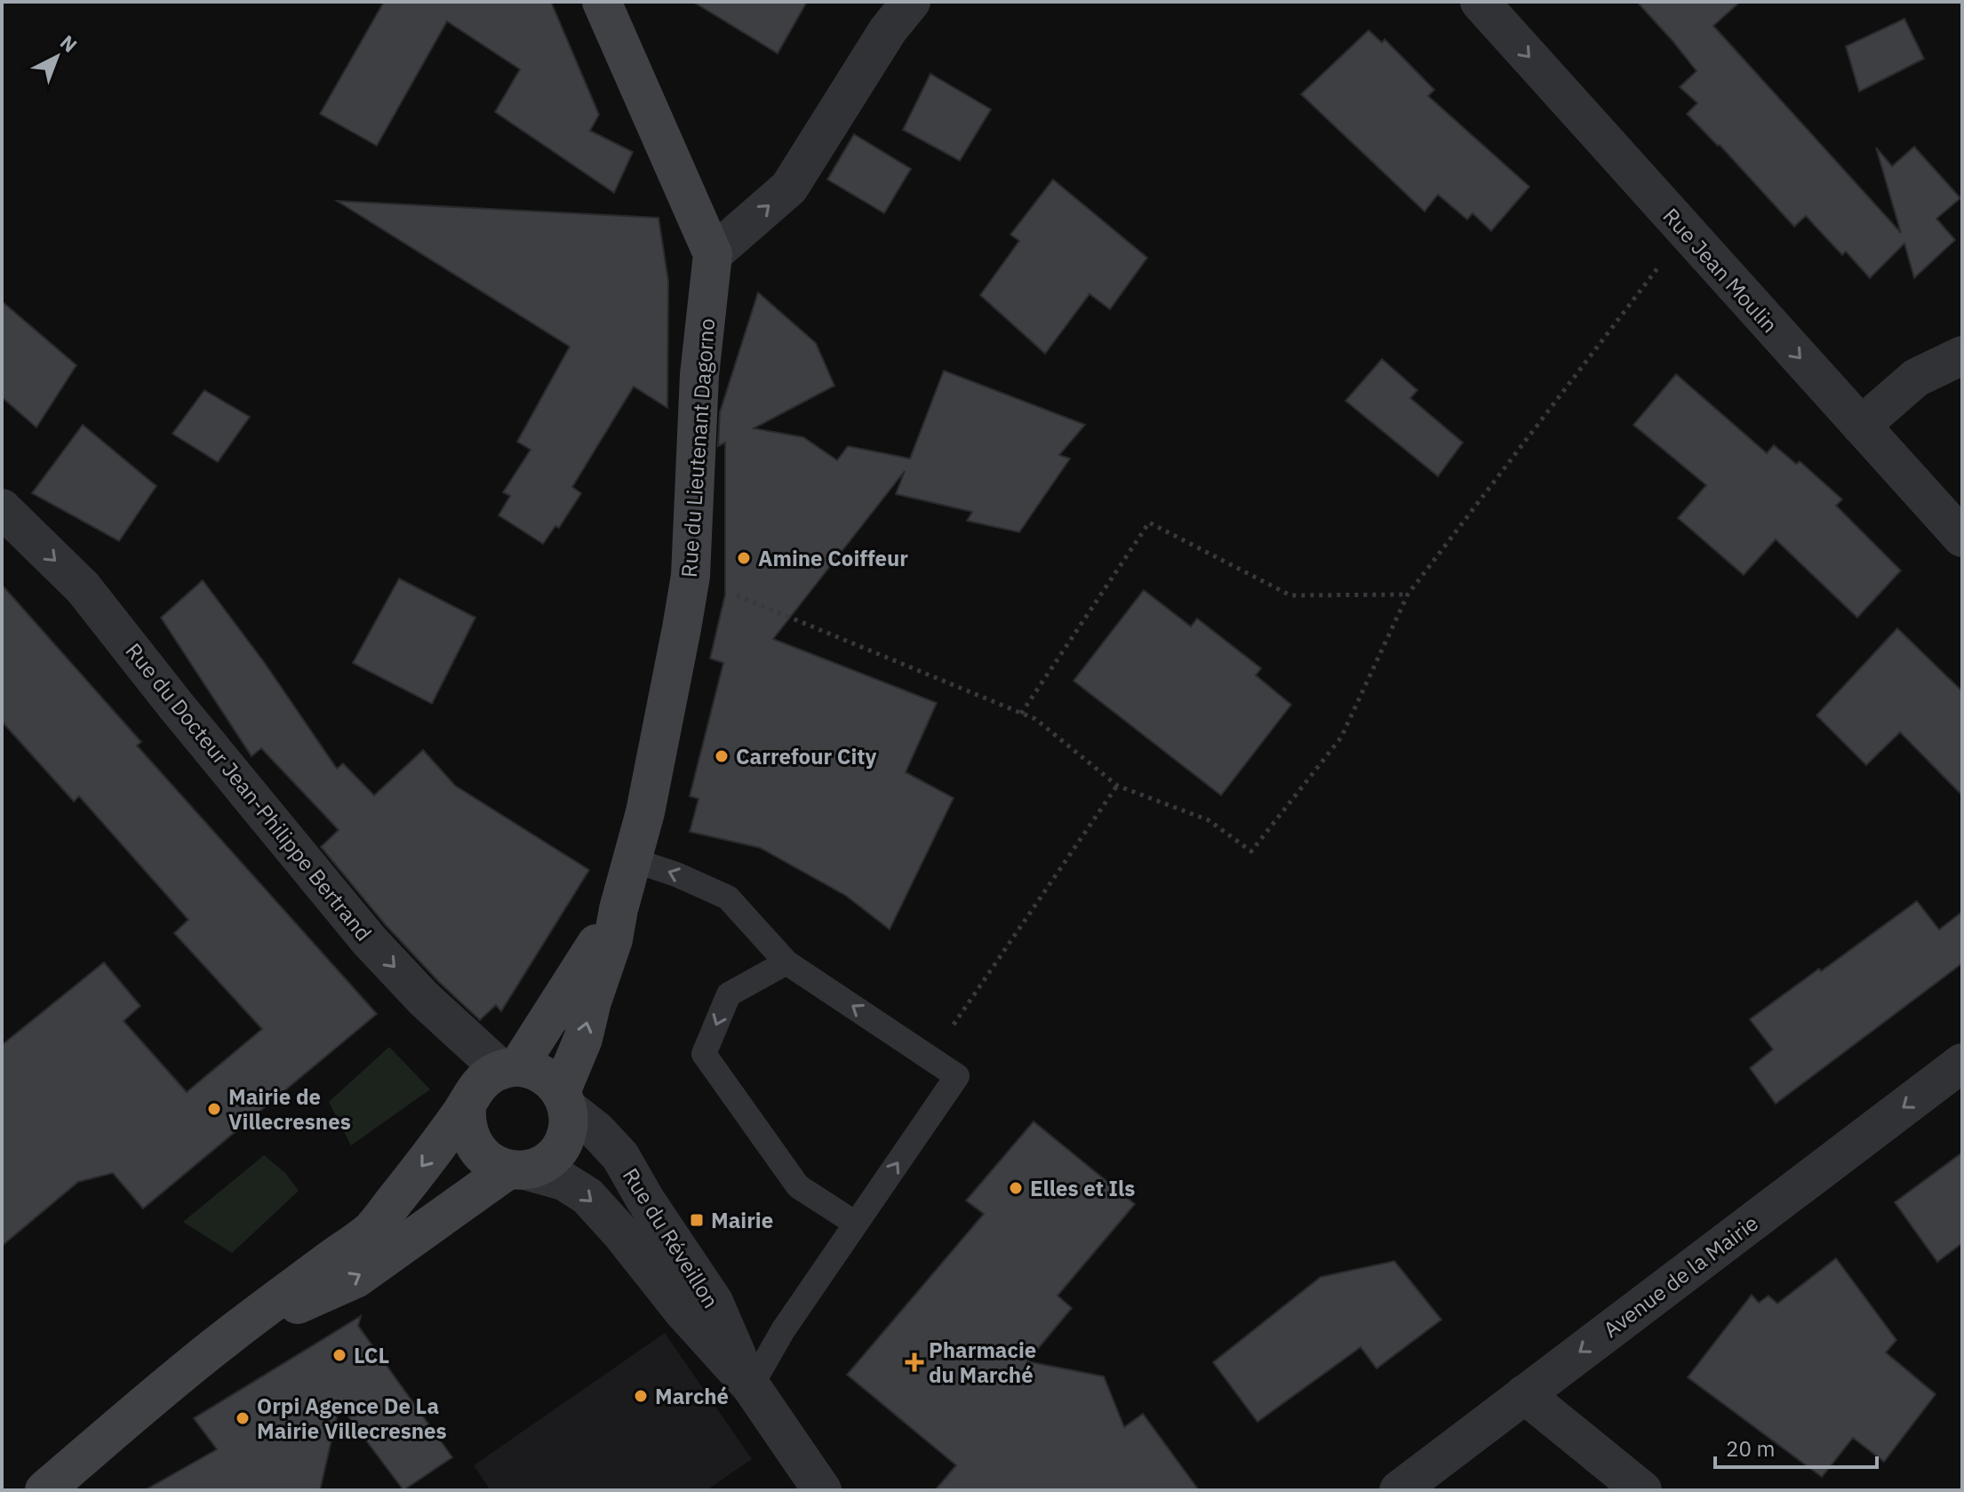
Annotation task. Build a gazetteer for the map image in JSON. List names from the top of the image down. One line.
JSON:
{"streets":{"street":["Rue Jean Moulin","Rue du Lieutenant Dagorno","Rue du Docteur Jean-Philippe Bertrand","Rue du Réveillon","Avenue de la Mairie"]},"crossings":[["Rue du Lieutenant Dagorno","Rue du Docteur Jean-Philippe Bertrand"],["Rue du Lieutenant Dagorno","Rue du Réveillon"],["Rue du Docteur Jean-Philippe Bertrand","Rue du Réveillon"]],"one_way":["Rue Jean Moulin","Rue du Docteur Jean-Philippe Bertrand","Avenue de la Mairie"],"places":{"other":["Amine Coiffeur","Carrefour City","Mairie de Villecresnes","Elles et Ils","LCL","Marché","Orpi Agence De La Mairie Villecresnes"],"transit":["Mairie"],"health":["Pharmacie du Marché"]},"scale_bar":"20 m","north":"top right"}
